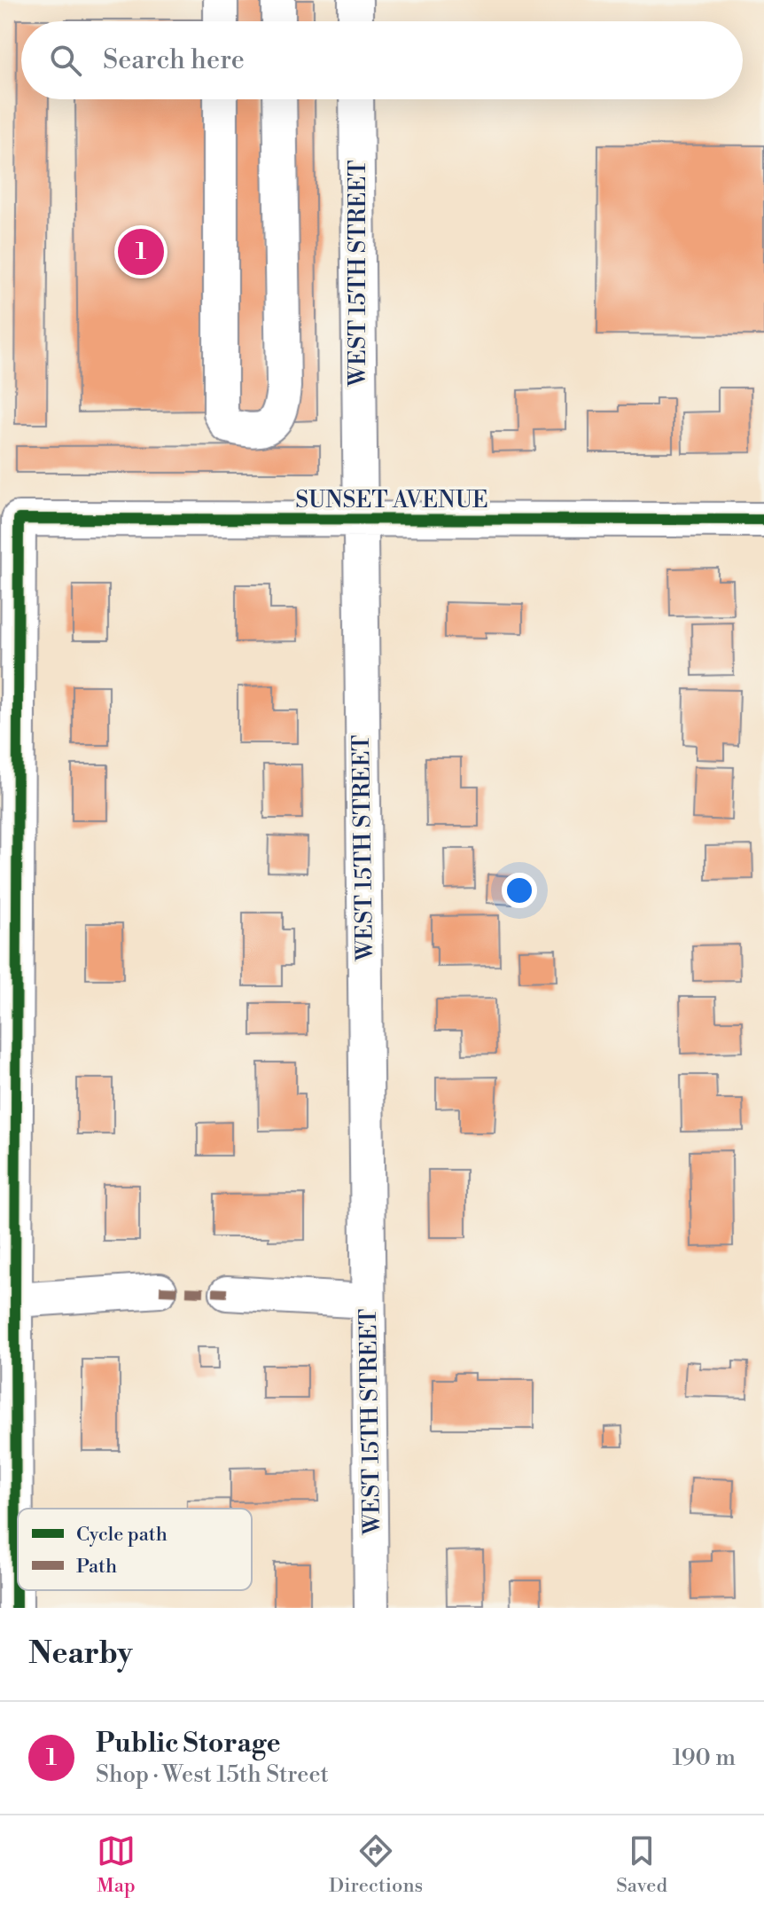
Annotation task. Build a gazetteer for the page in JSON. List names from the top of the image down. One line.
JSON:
{"streets":{"street":["WEST 15TH STREET","SUNSET AVENUE"]},"crossings":[["WEST 15TH STREET","SUNSET AVENUE"]],"legend":["Cycle path","Path"],"page":{"search":"Search here","pins":"1","heading":"Nearby","list":[{"mark":"1","name":"Public Storage","note":"Shop · West 15th Street","value":"190 m"}],"nav":["Map","Directions","Saved"]}}
